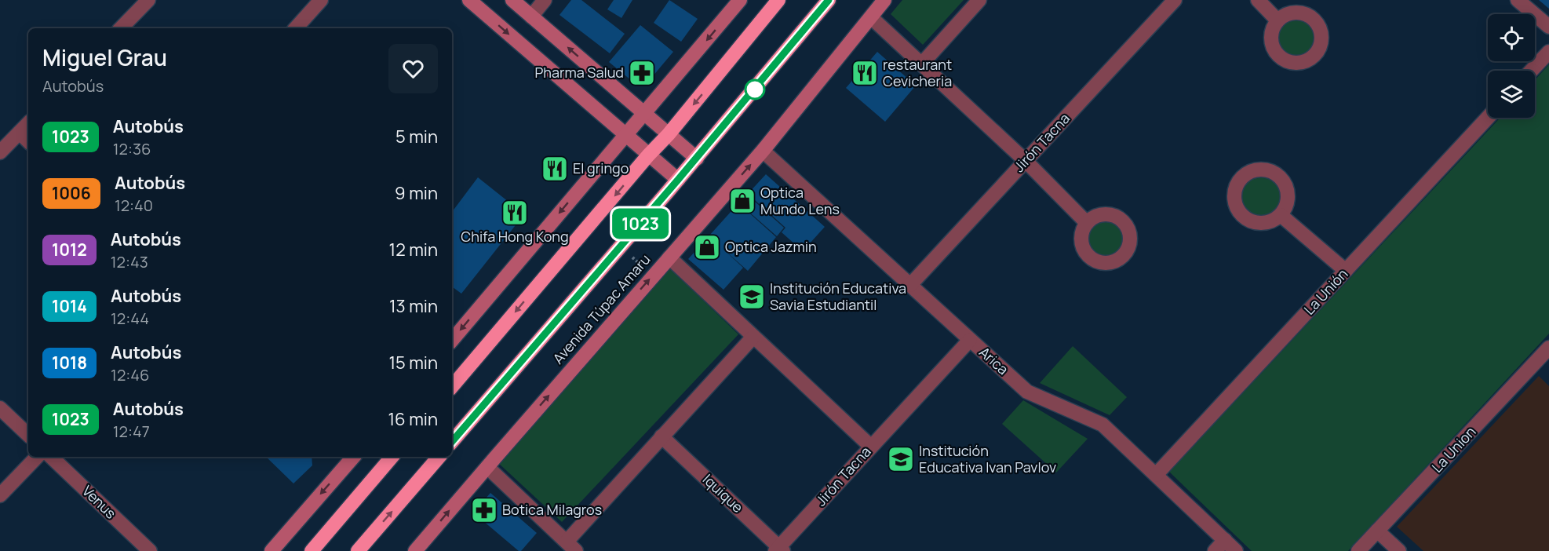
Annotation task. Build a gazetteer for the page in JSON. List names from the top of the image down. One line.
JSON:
{"streets":{"highway":["Avenida Túpac Amaru"],"street":["Jirón Tacna","La Unión","Arica","La Union","Iquique","Venus"]},"crossings":[["Jirón Tacna","Arica"],["Jirón Tacna","Iquique"],["La Unión","Arica"],["Avenida Túpac Amaru","Arica"]],"places":{"pharmacy":["Pharma Salud","Botica Milagros"],"restaurant":["restaurant Cevicheria","El gringo","Chifa Hong Kong"],"shop":["Optica Mundo Lens","Optica Jazmin"],"school or university":["Institución Educativa Savia Estudiantil","Institución Educativa Ivan Pavlov"]},"lines":["bus line 1023"],"page":{"on_map":"1023","heading":["Miguel Grau","Autobús"],"list":[{"mark":"1023","name":"Autobús","note":"12:36","value":"5 min"},{"mark":"1006","name":"Autobús","note":"12:40","value":"9 min"},{"mark":"1012","name":"Autobús","note":"12:43","value":"12 min"},{"mark":"1014","name":"Autobús","note":"12:44","value":"13 min"},{"mark":"1018","name":"Autobús","note":"12:46","value":"15 min"},{"mark":"1023","name":"Autobús","note":"12:47","value":"16 min"}]}}
